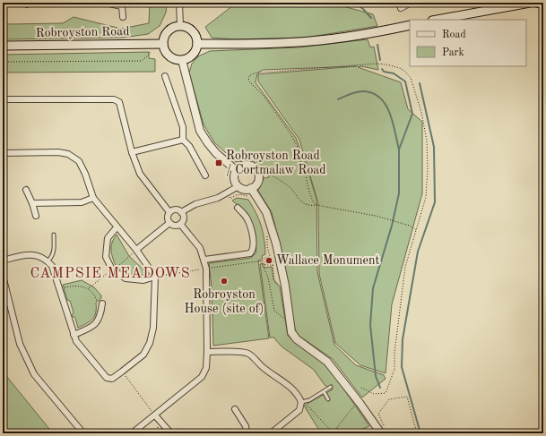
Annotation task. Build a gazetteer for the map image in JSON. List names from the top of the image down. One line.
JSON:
{"streets":{"main road":["Robroyston Road"]},"districts":["CAMPSIE MEADOWS"],"places":{"transit":["Robroyston Road / Cortmalaw Road"],"other":["Wallace Monument","Robroyston House (site of)"]},"legend":["Road","Park"]}
